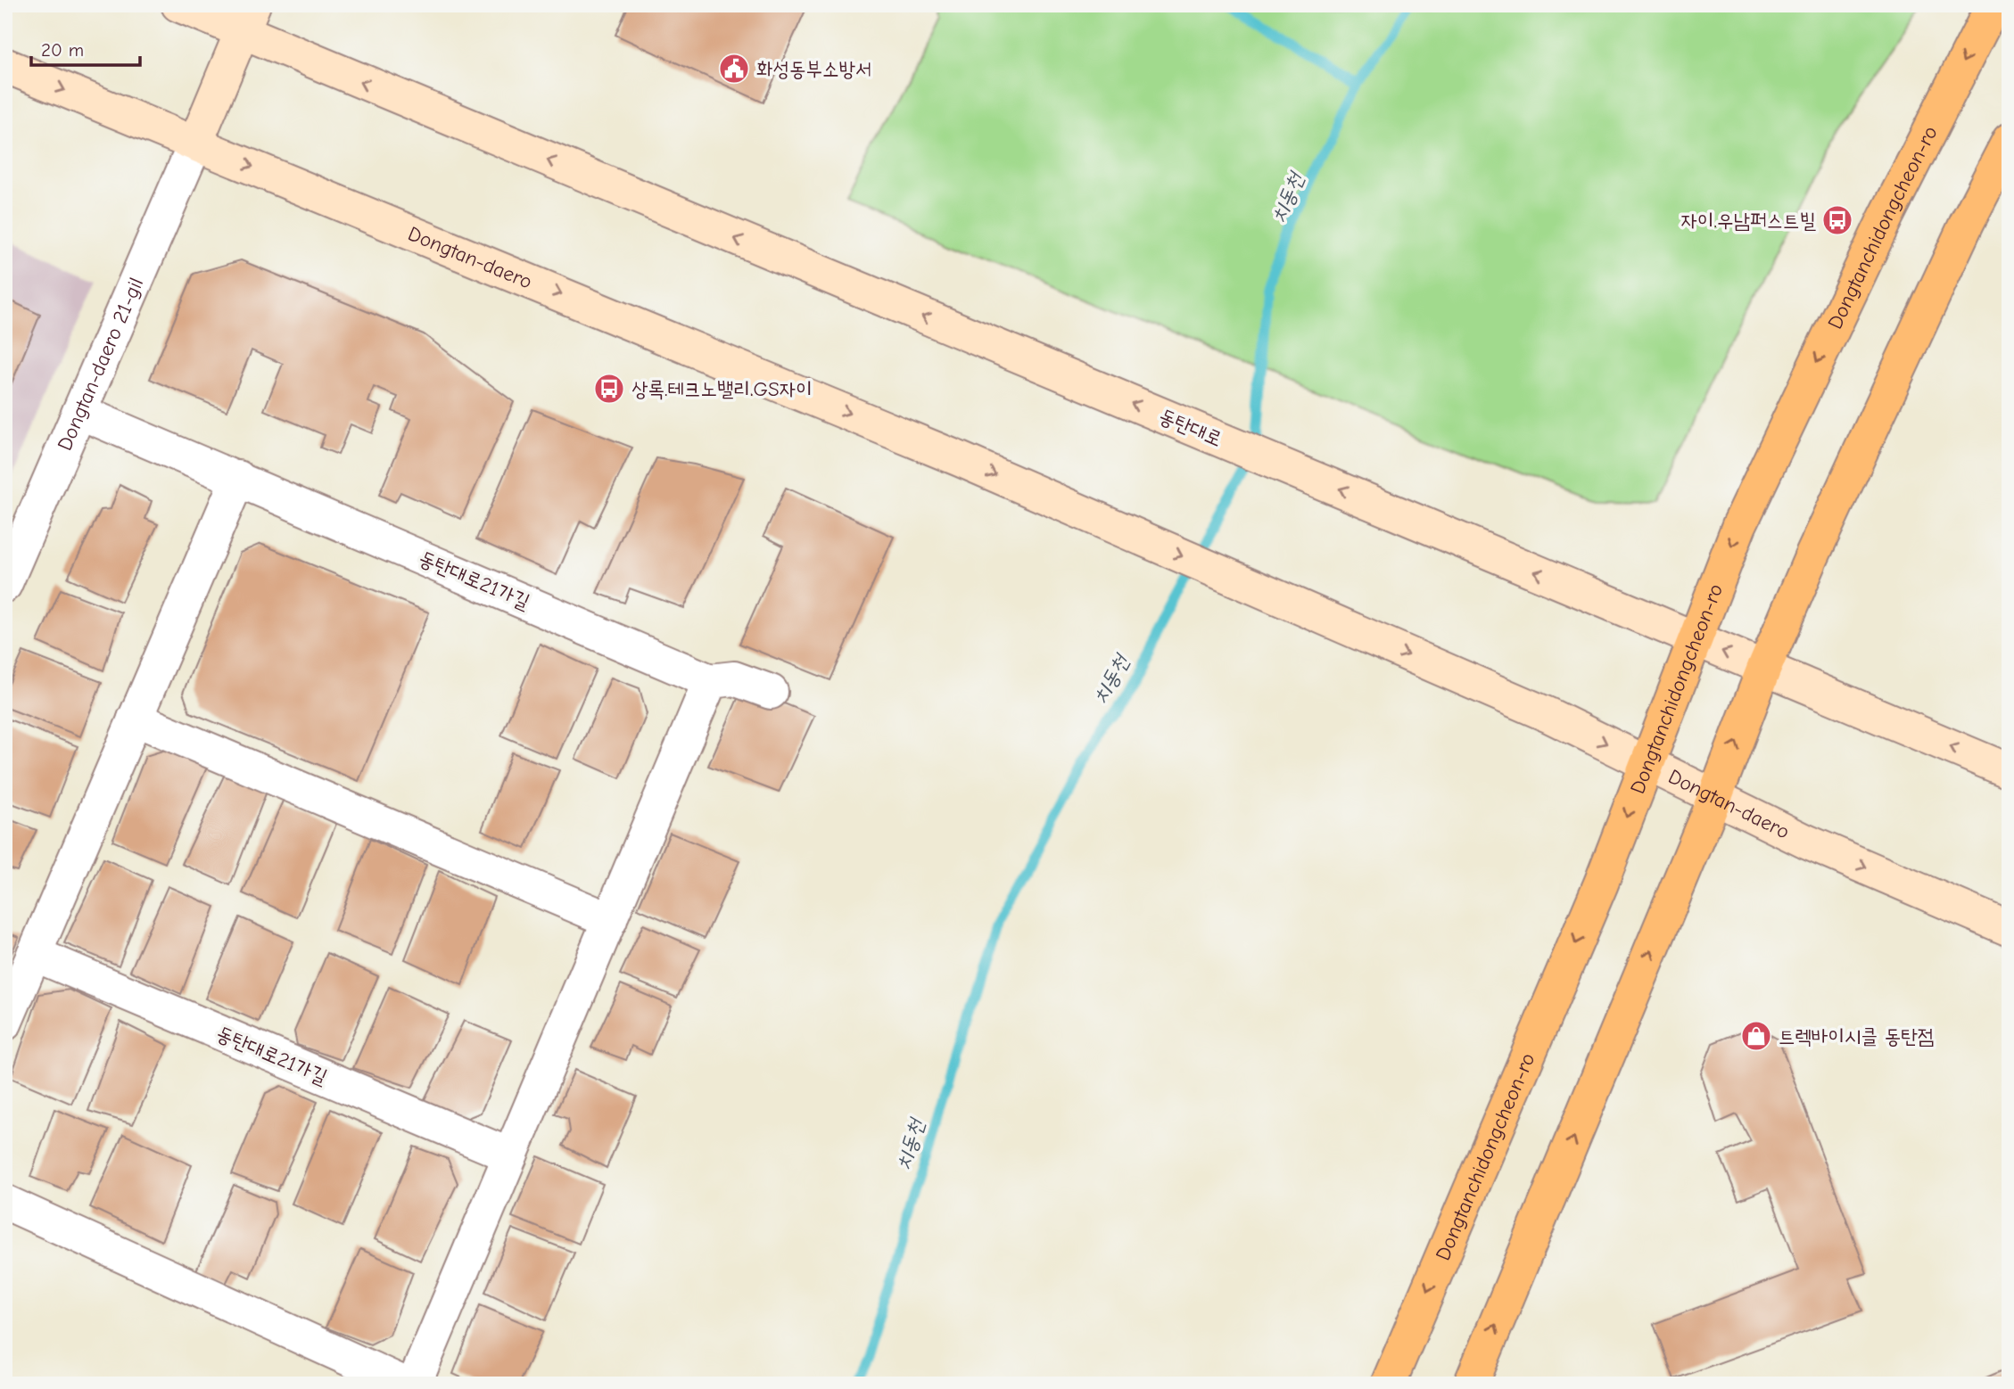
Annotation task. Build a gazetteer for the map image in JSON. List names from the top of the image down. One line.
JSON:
{"streets":{"main road":["Dongtanchidongcheon-ro","Dongtan-daero","동탄대로"],"street":["Dongtan-daero 21-gil","동탄대로21가길"]},"crossings":[["Dongtanchidongcheon-ro","Dongtan-daero"],["Dongtanchidongcheon-ro","동탄대로"],["Dongtan-daero","Dongtan-daero 21-gil"],["Dongtan-daero 21-gil","동탄대로21가길"]],"one_way":["Dongtan-daero","동탄대로"],"water":["치동천"],"places":{"public building":["화성동부소방서"],"bus stop":["자이.우남퍼스트빌","상록.테크노밸리.GS자이"],"shop":["트렉바이시클 동탄점"]},"scale_bar":"20 m"}
